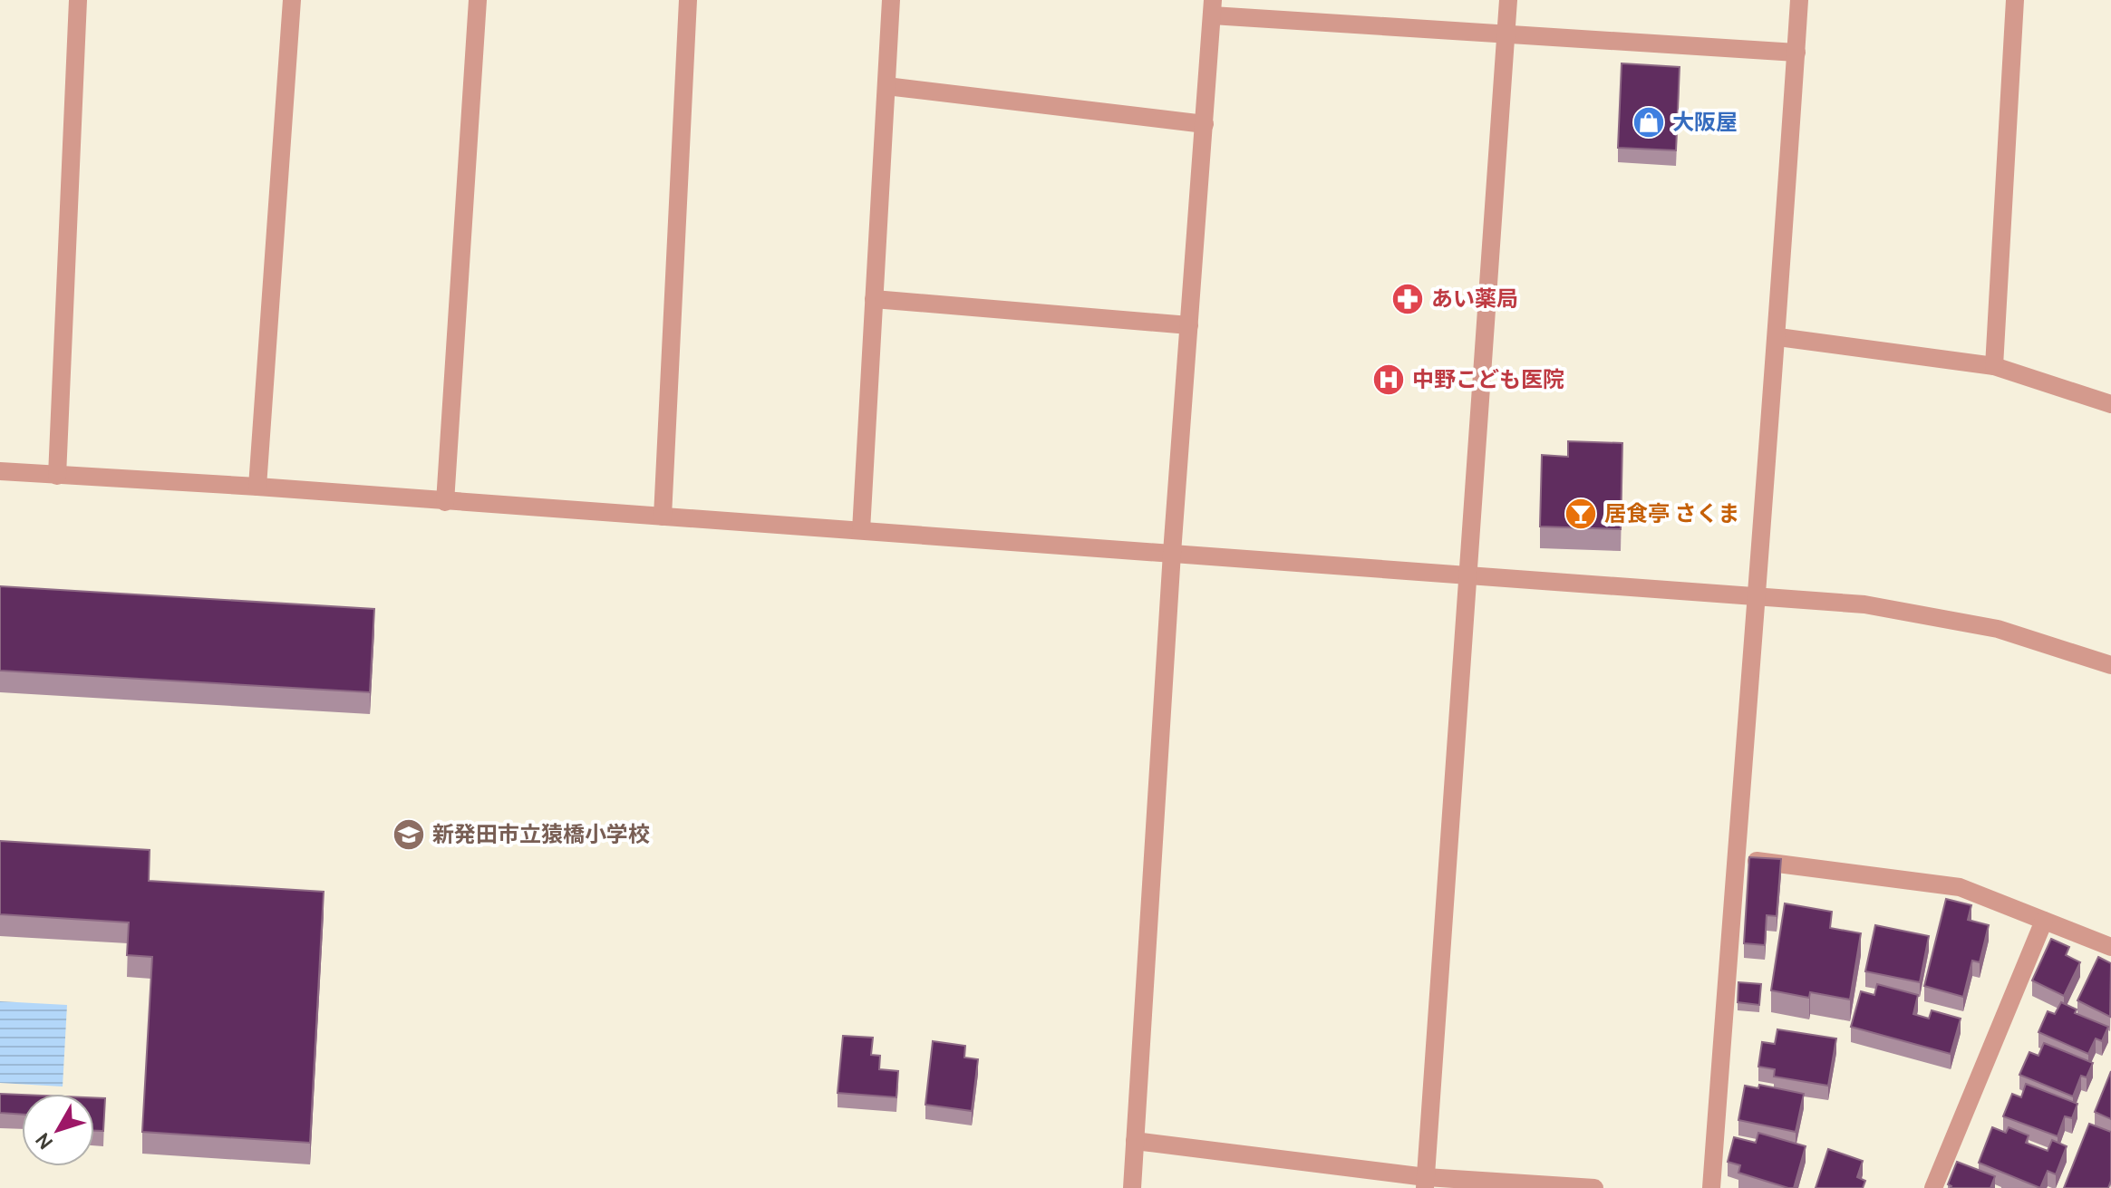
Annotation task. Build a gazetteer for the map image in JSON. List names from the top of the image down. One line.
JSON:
{"places":{"shop":["大阪屋"],"pharmacy":["あい薬局"],"hospital":["中野こども医院"],"bar":["居食亭 さくま"],"school or university":["新発田市立猿橋小学校"]},"north":"bottom left"}
